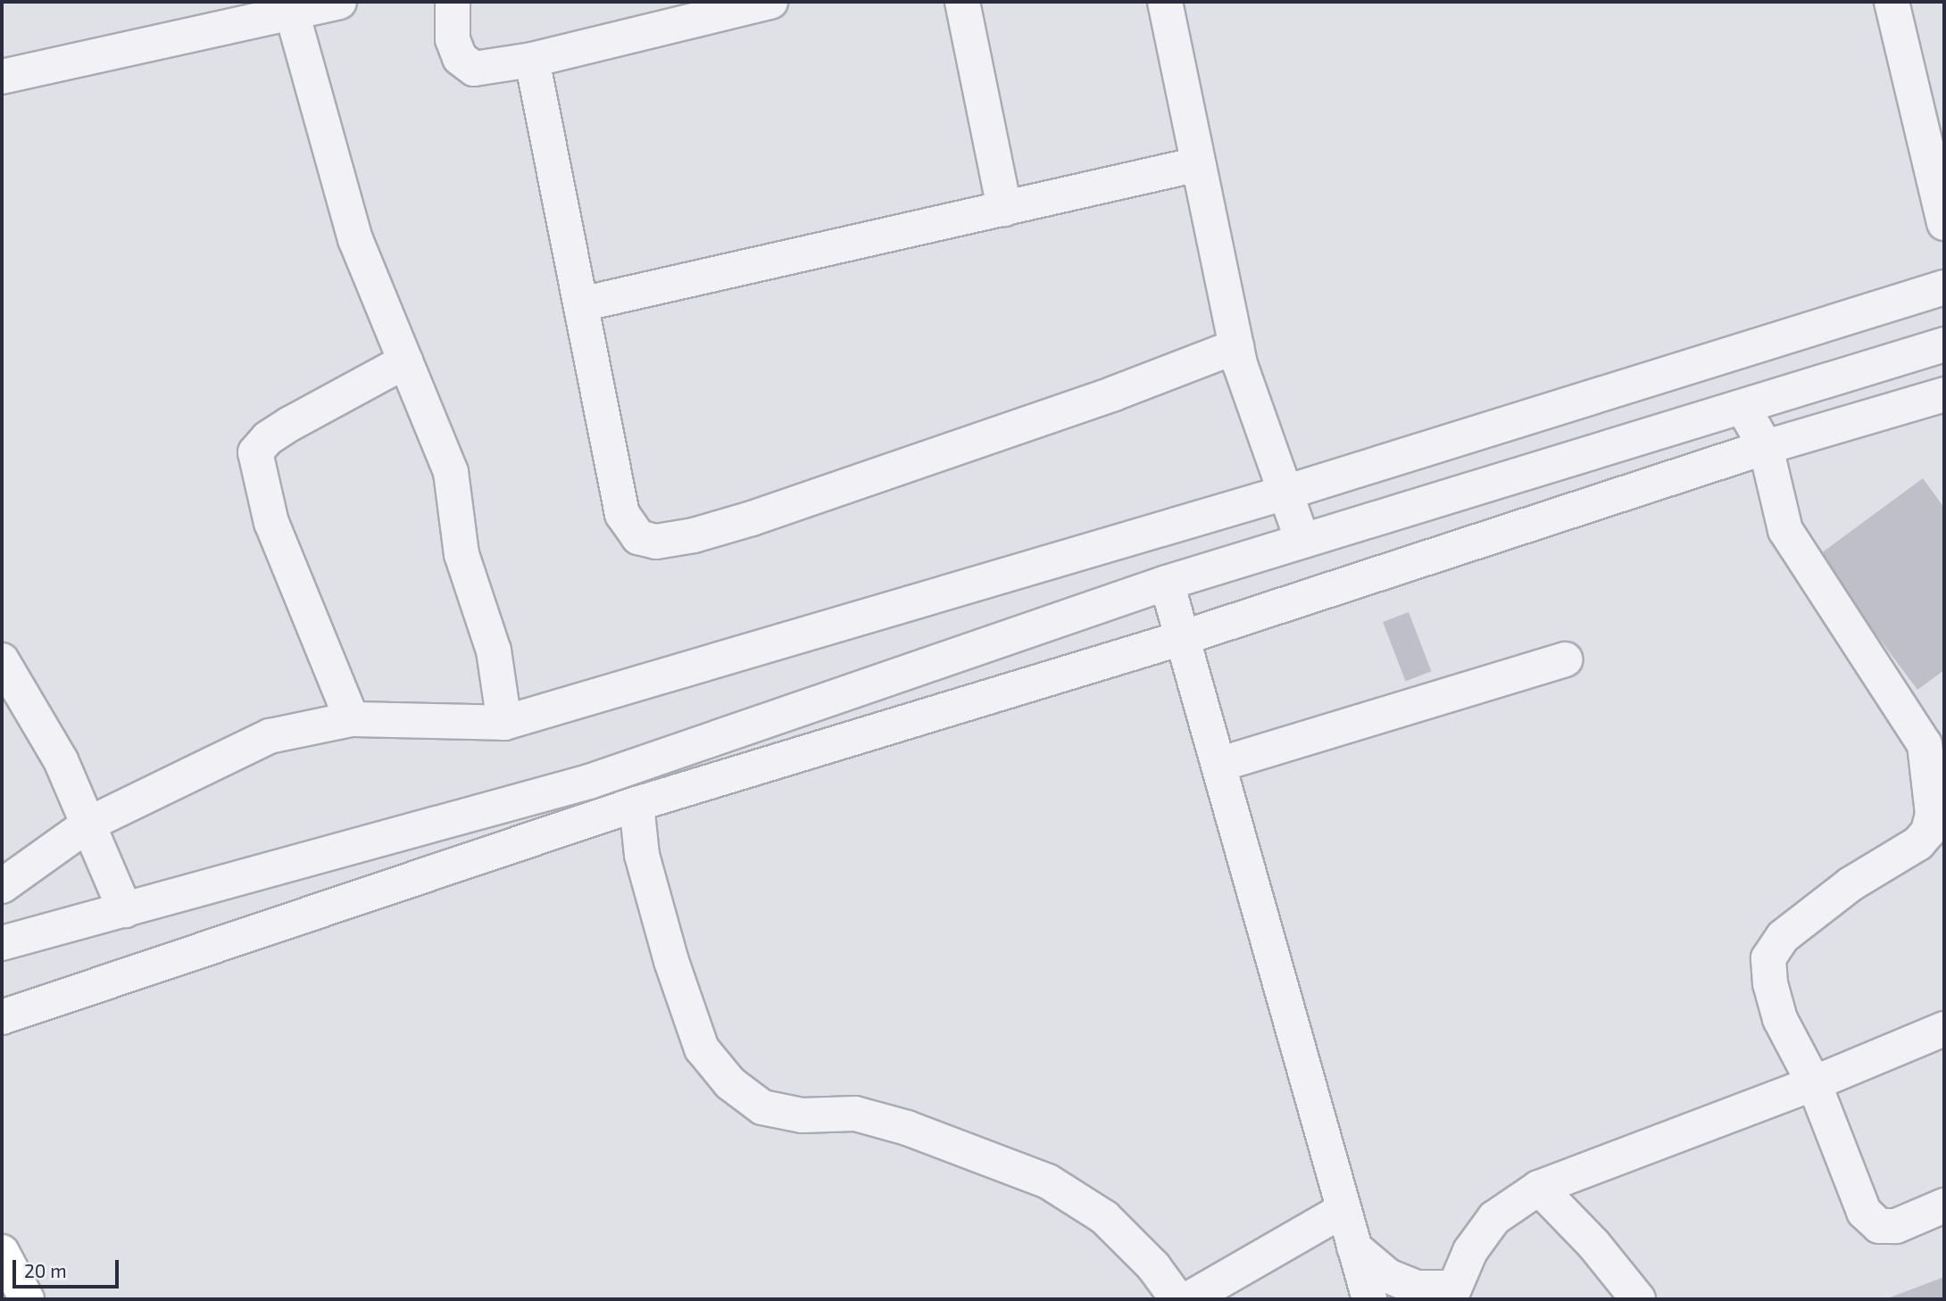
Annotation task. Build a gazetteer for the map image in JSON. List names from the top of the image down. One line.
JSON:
{"scale_bar":"20 m"}
